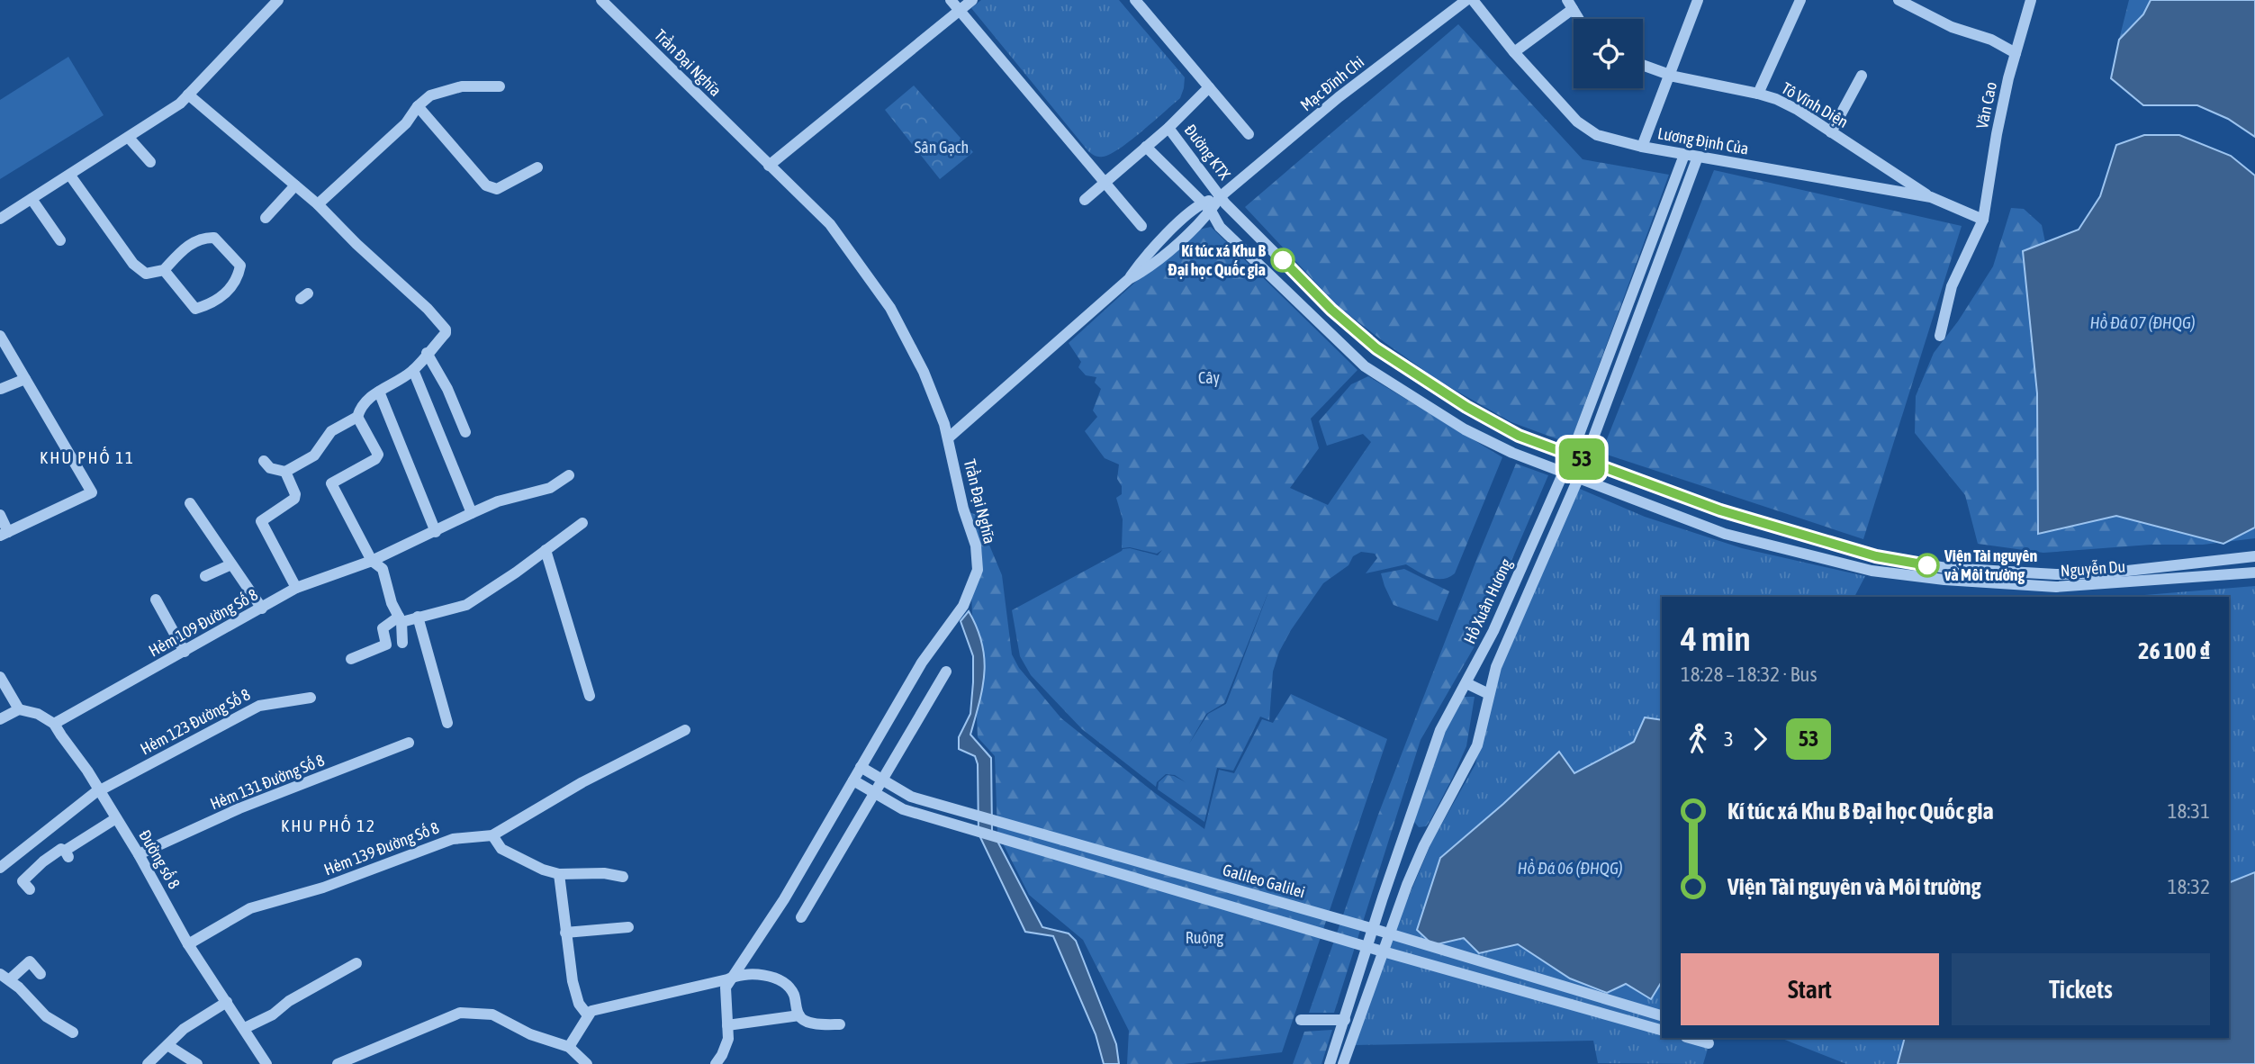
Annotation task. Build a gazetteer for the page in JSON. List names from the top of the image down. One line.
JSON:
{"streets":{"street":["Trần Đại Nghĩa","Mạc Đĩnh Chi","Tô Vĩnh Diện","Văn Cao","Lương Định Của","Đường KTX","Nguyễn Du","Hồ Xuân Hương","Hẻm 109 Đường Số 8","Hẻm 123 Đường Số 8","Hẻm 131 Đường Số 8","Hẻm 139 Đường Số 8","Đường số 8","Galileo Galilei"]},"crossings":[["Trần Đại Nghĩa","Mạc Đĩnh Chi"],["Trần Đại Nghĩa","Galileo Galilei"],["Mạc Đĩnh Chi","Đường KTX"],["Mạc Đĩnh Chi","Nguyễn Du"],["Tô Vĩnh Diện","Lương Định Của"],["Văn Cao","Lương Định Của"],["Lương Định Của","Hồ Xuân Hương"],["Đường KTX","Nguyễn Du"],["Nguyễn Du","Hồ Xuân Hương"],["Hồ Xuân Hương","Galileo Galilei"],["Hẻm 109 Đường Số 8","Đường số 8"],["Hẻm 123 Đường Số 8","Đường số 8"],["Hẻm 131 Đường Số 8","Đường số 8"],["Hẻm 139 Đường Số 8","Đường số 8"]],"districts":["KHU PHỐ 11","KHU PHỐ 12"],"water":["Hồ Đá 07 (ĐHQG)","Hồ Đá 06 (ĐHQG)"],"parks":["Sân Gạch","Cây","Ruộng"],"places":["Kí túc xá Khu B Đại học Quốc gia","Viện Tài nguyên và Môi trường"],"lines":["bus line 53"],"page":{"on_map":"53","heading":["4 min","18:28 – 18:32 · Bus","26 100 ₫"],"legs":["3","53"],"list":[{"name":"Kí túc xá Khu B Đại học Quốc gia","value":"18:31"},{"name":"Viện Tài nguyên và Môi trường","value":"18:32"}],"buttons":["Start","Tickets"]}}
